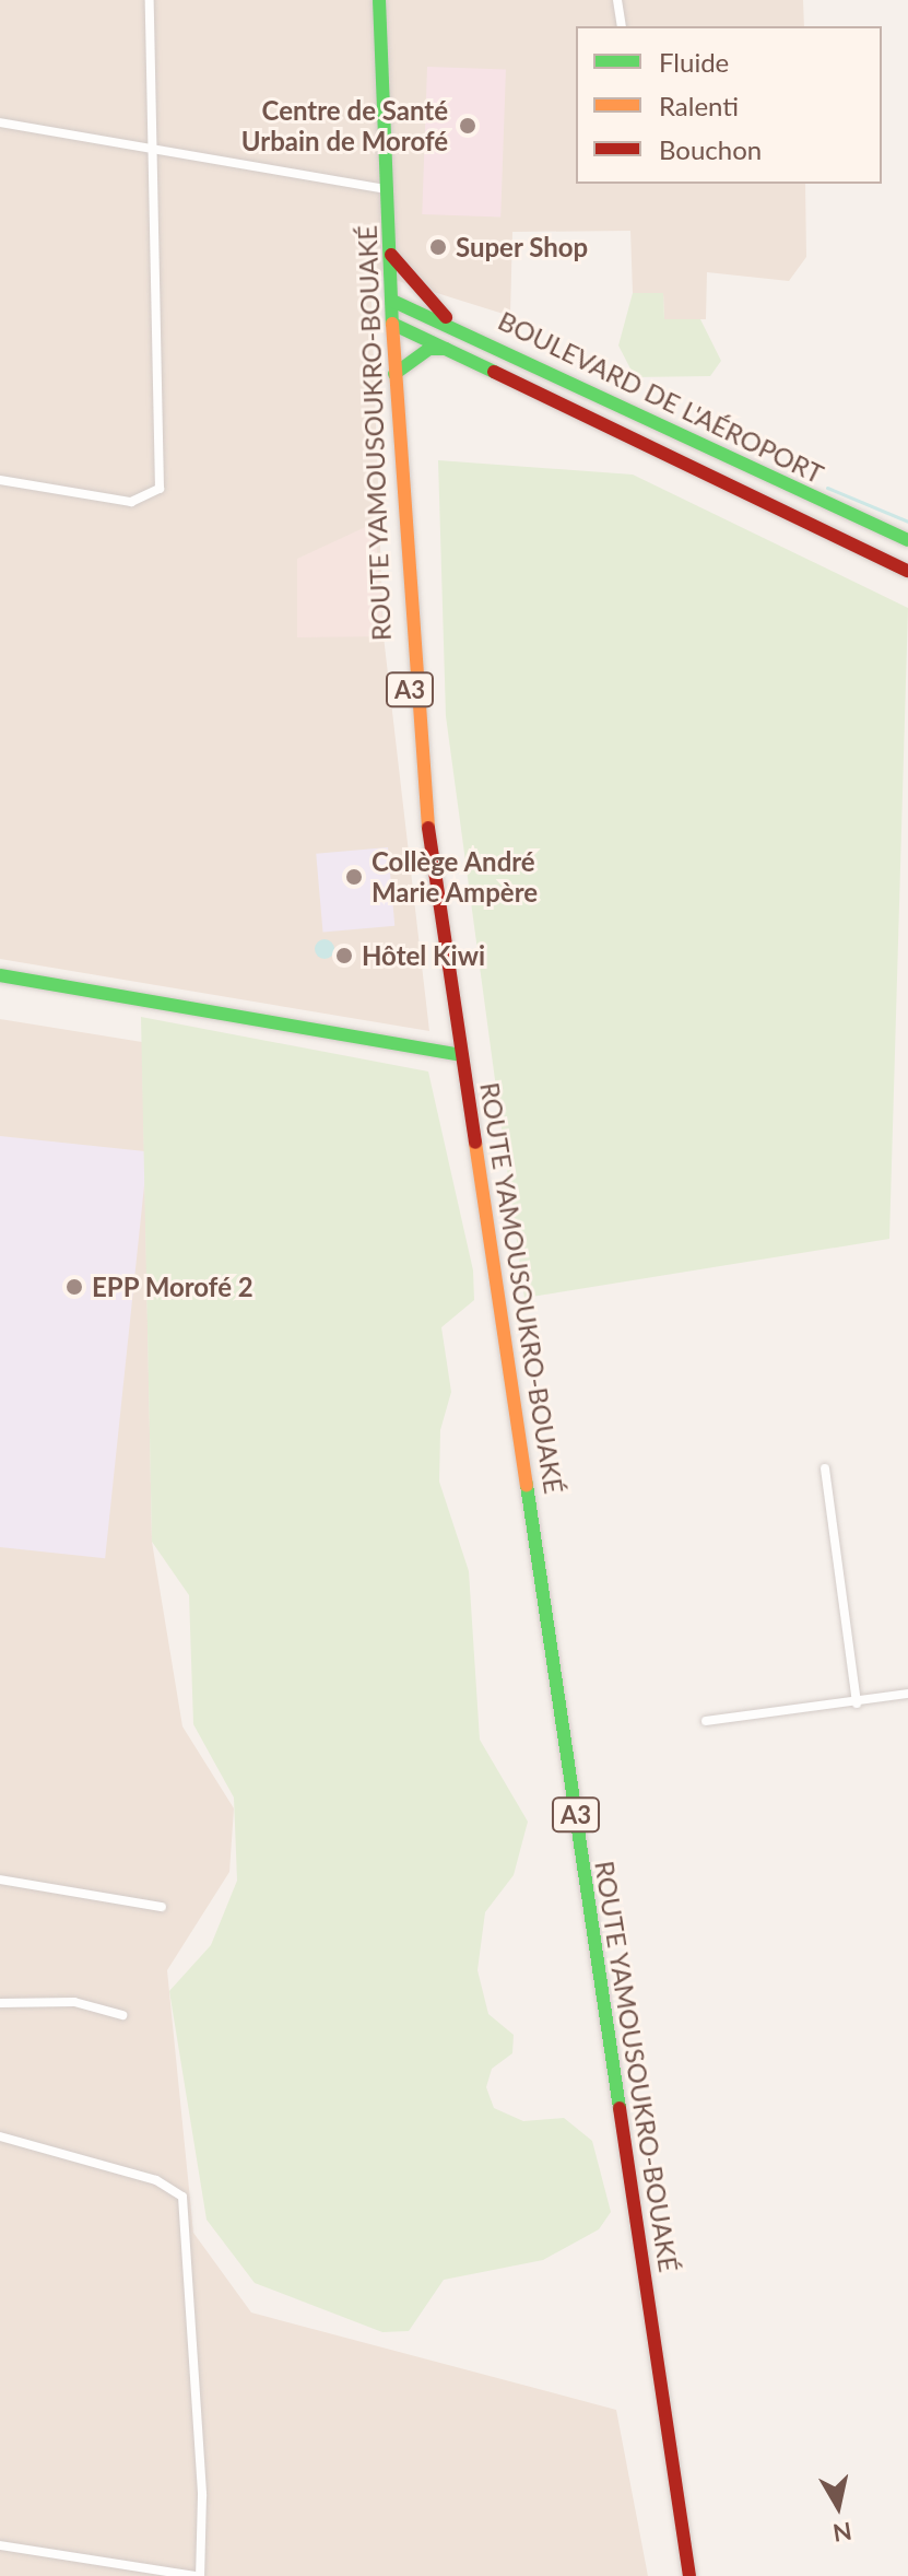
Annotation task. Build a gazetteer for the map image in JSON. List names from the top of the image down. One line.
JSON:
{"streets":{"main road":["BOULEVARD DE L'AÉROPORT","ROUTE YAMOUSOUKRO-BOUAKÉ","A3"]},"crossings":[["BOULEVARD DE L'AÉROPORT","ROUTE YAMOUSOUKRO-BOUAKÉ"]],"places":["Centre de Santé Urbain de Morofé","Super Shop","Collège André Marie Ampère","Hôtel Kiwi","EPP Morofé 2"],"legend":["Fluide","Ralenti","Bouchon"],"north":"bottom"}
